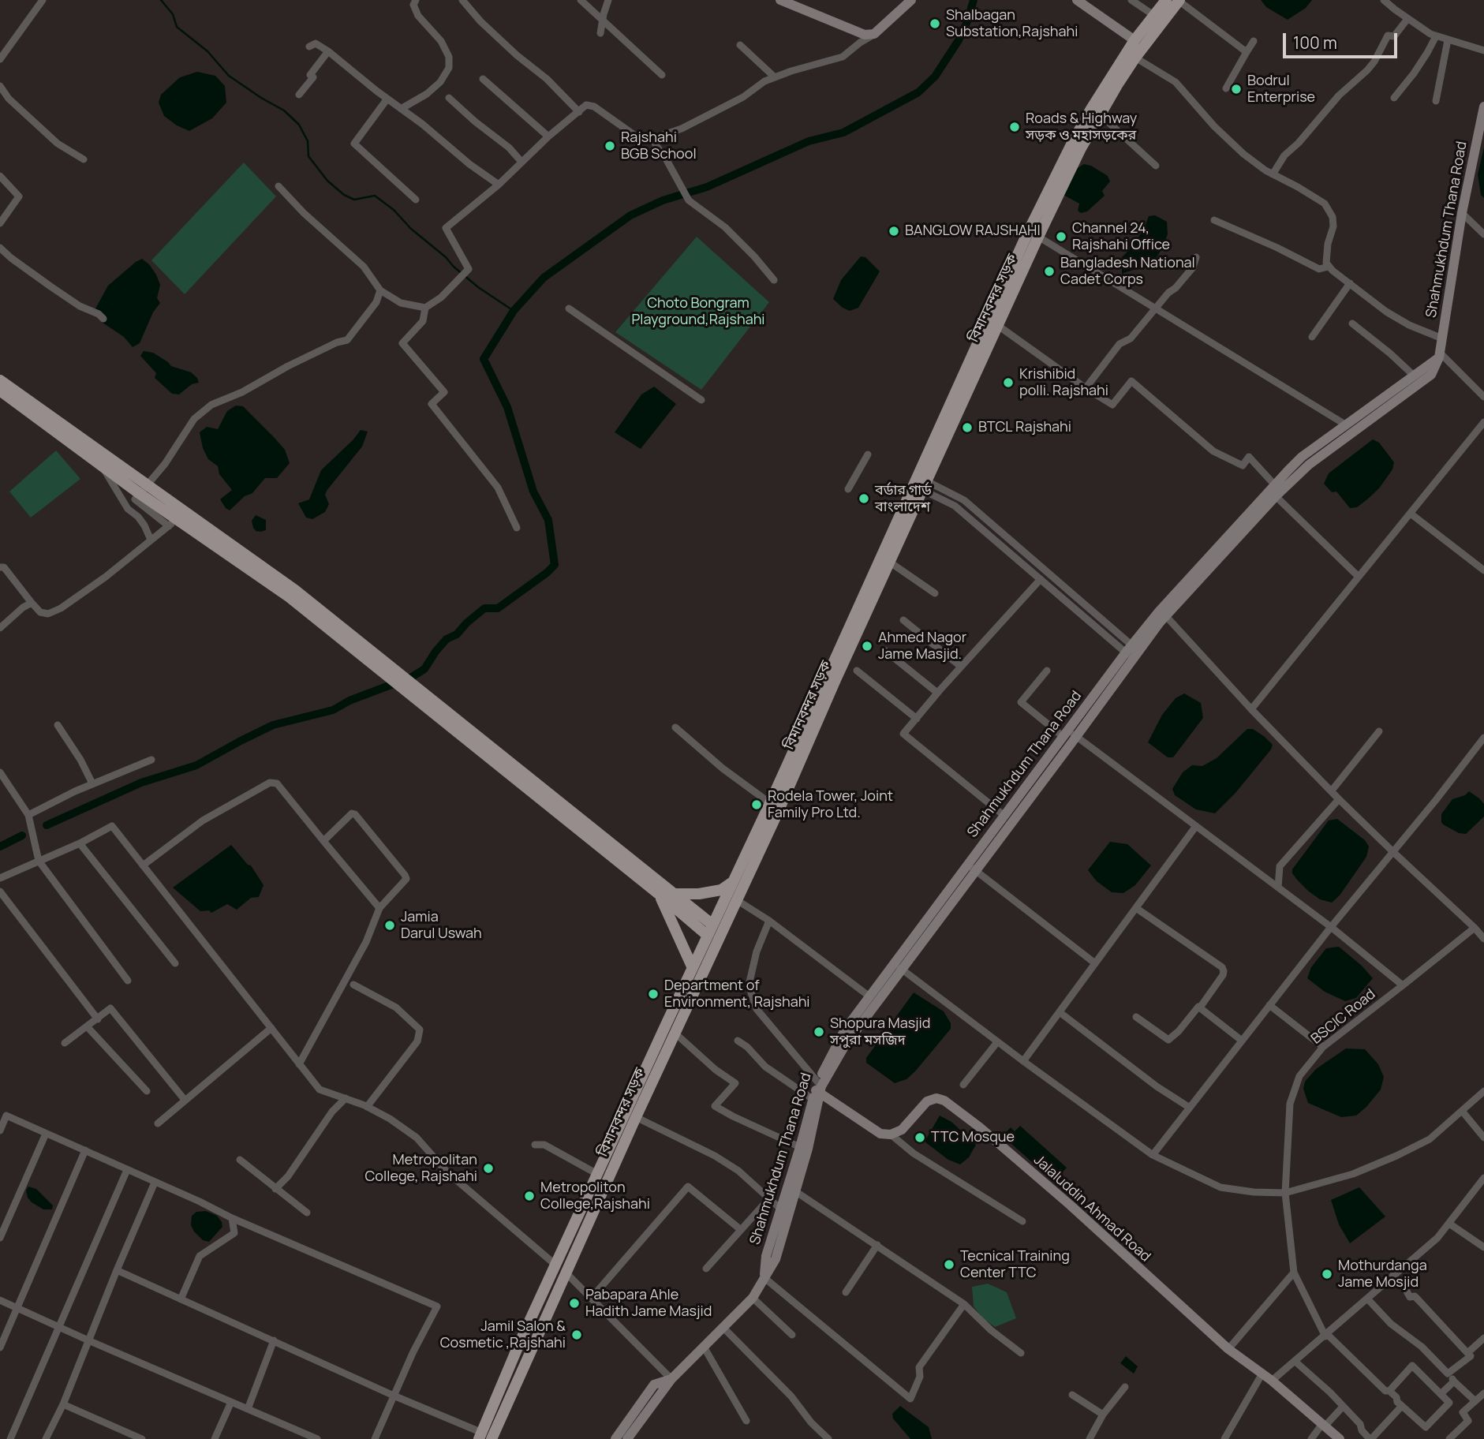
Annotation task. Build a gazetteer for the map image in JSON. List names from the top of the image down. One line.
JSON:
{"streets":{"main road":["Shahmukhdum Thana Road","বিমানবন্দর সড়ক","Jalaluddin Ahmad Road"],"street":["BSCIC Road"]},"parks":["Choto Bongram Playground,Rajshahi"],"places":["Shalbagan Substation,Rajshahi","Bodrul Enterprise","Roads & Highway সড়ক ও মহাসড়কের","Rajshahi BGB School","BANGLOW RAJSHAHI","Channel 24, Rajshahi Office","Bangladesh National Cadet Corps","Krishibid polli. Rajshahi","BTCL Rajshahi","বর্ডার গার্ড বাংলাদেশ","Ahmed Nagor Jame Masjid.","Rodela Tower, Joint Family Pro Ltd.","Jamia Darul Uswah","Department of Environment, Rajshahi","Shopura Masjid সপুরা মসজিদ","TTC Mosque","Metropolitan College, Rajshahi","Metropoliton College,Rajshahi","Tecnical Training Center TTC","Mothurdanga Jame Mosjid","Pabapara Ahle Hadith Jame Masjid","Jamil Salon & Cosmetic ,Rajshahi"],"scale_bar":"100 m"}
